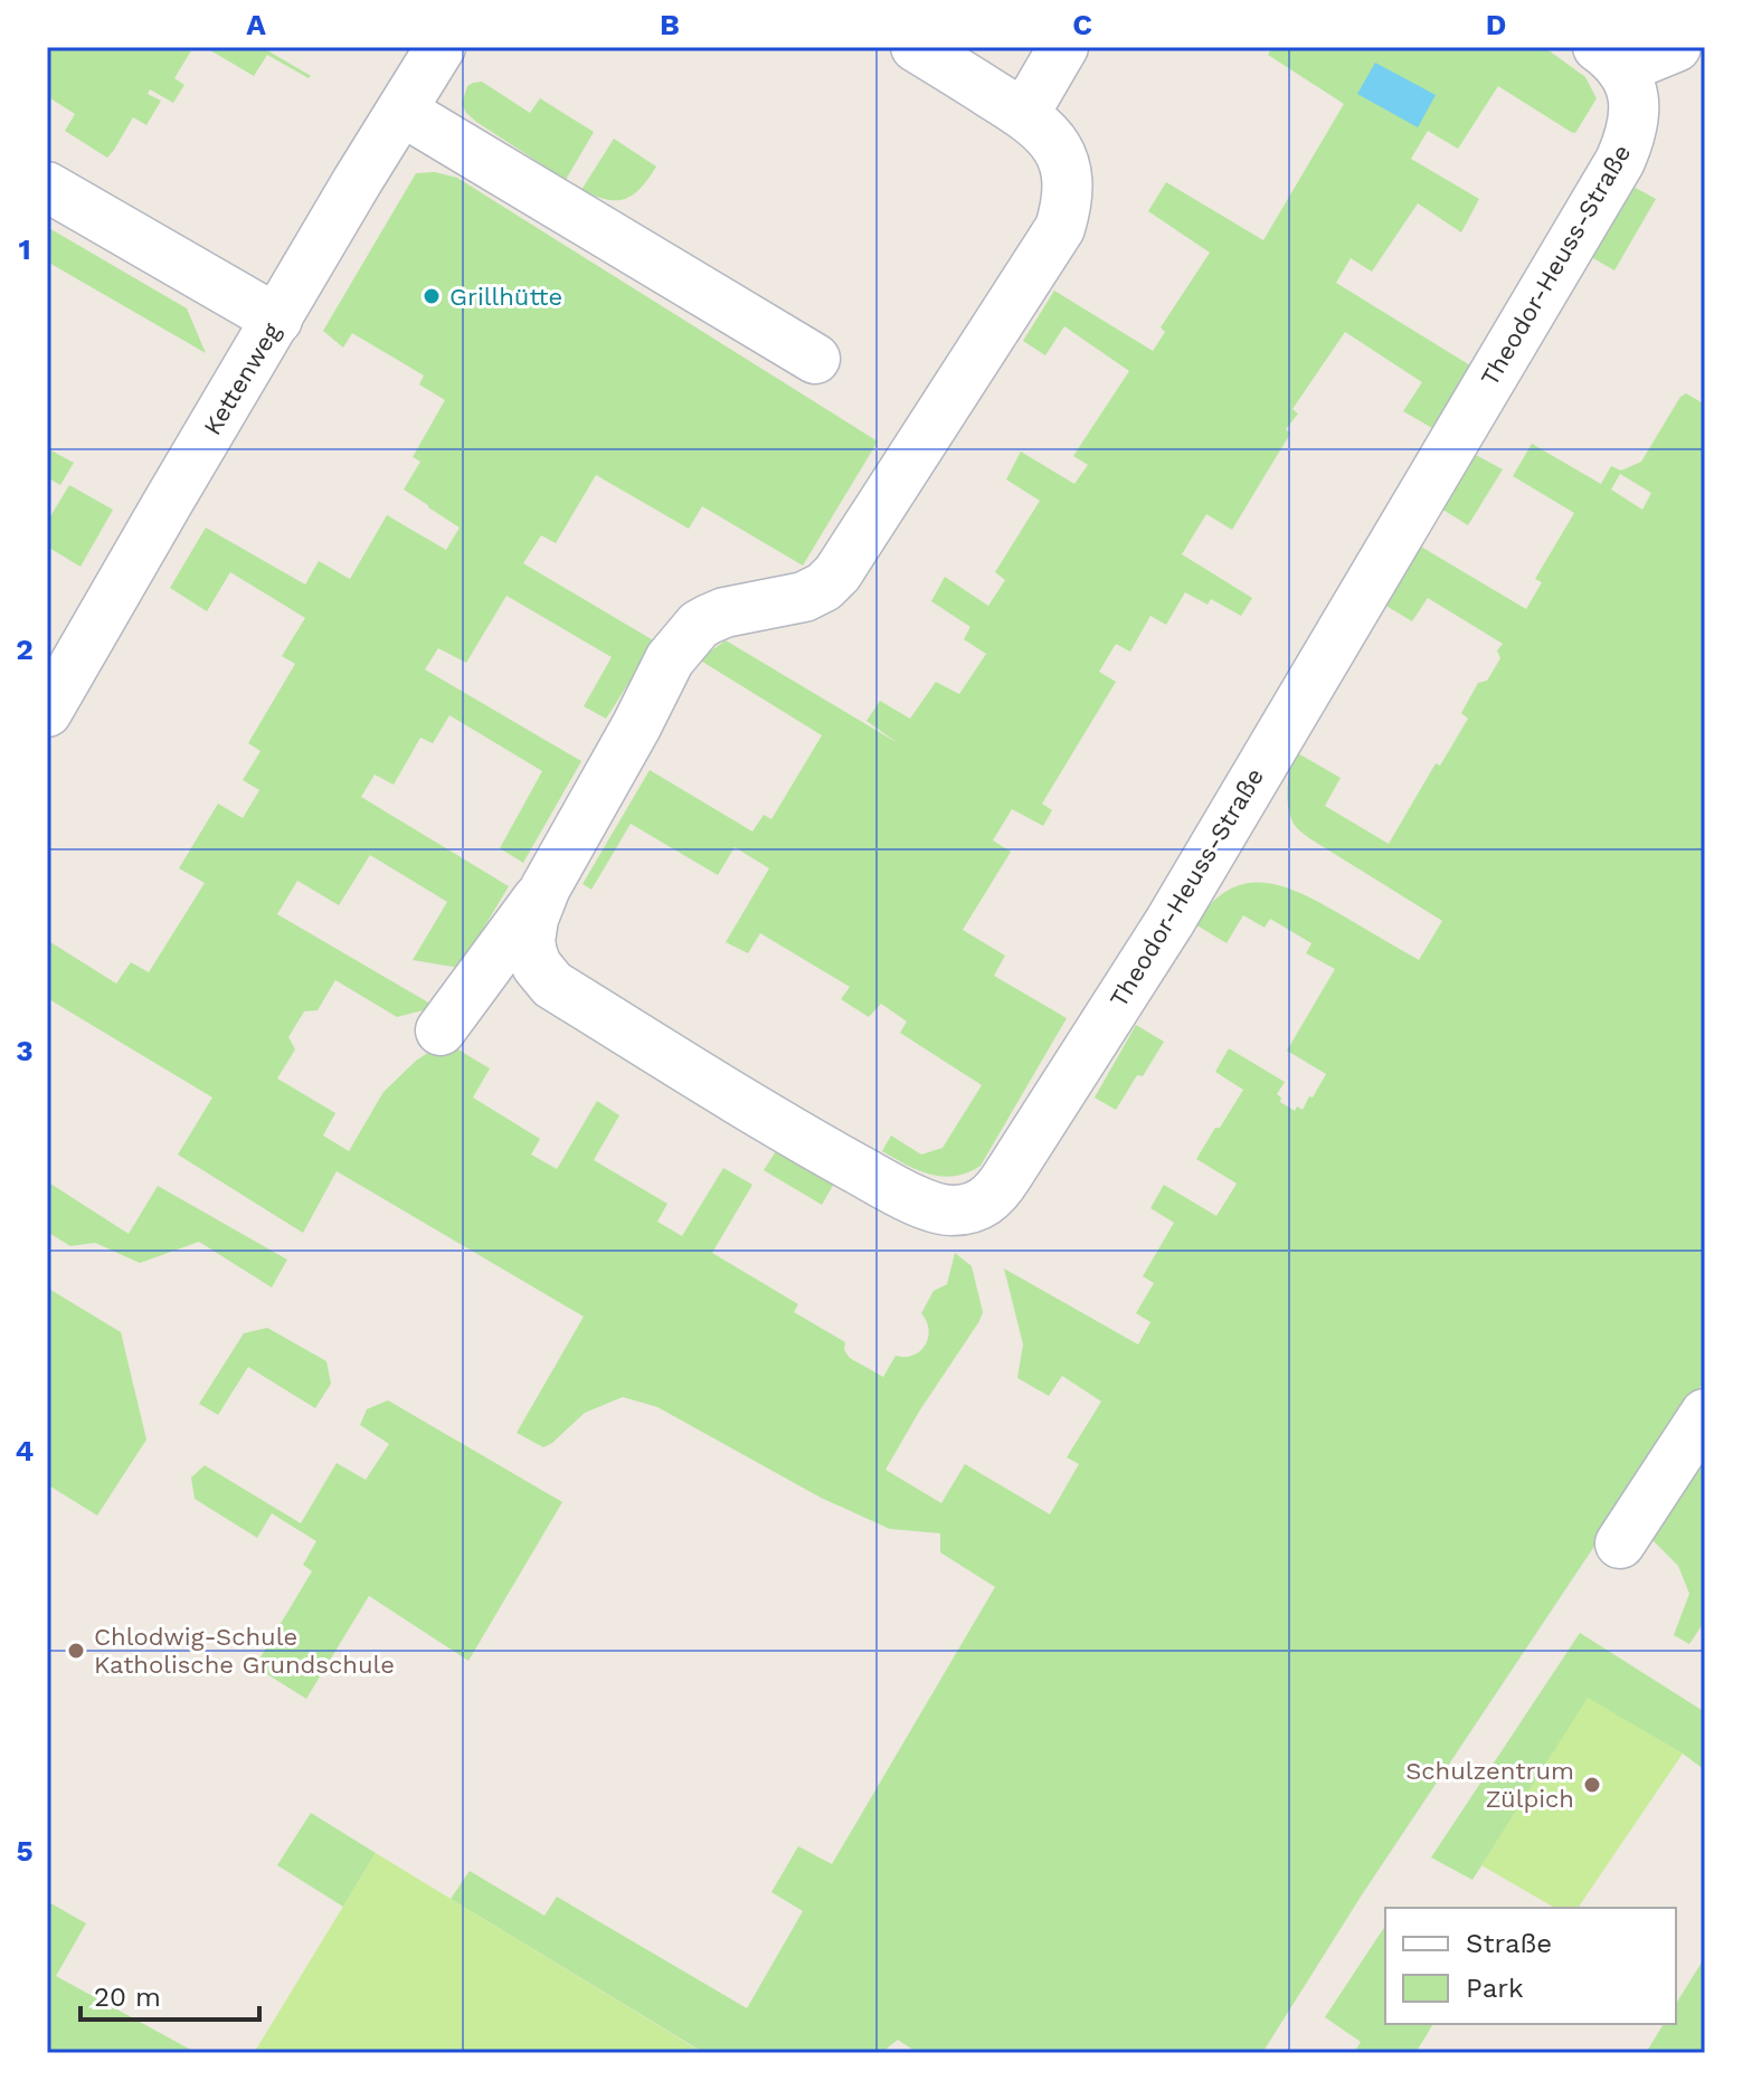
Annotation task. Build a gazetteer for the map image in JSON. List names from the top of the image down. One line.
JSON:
{"streets":{"street":["Theodor-Heuss-Straße","Kettenweg"]},"places":["Grillhütte","Chlodwig-Schule Katholische Grundschule","Schulzentrum Zülpich"],"legend":["Straße","Park"],"scale_bar":"20 m","grid":{"columns":["A","B","C","D"],"rows":["1","2","3","4","5"]}}
